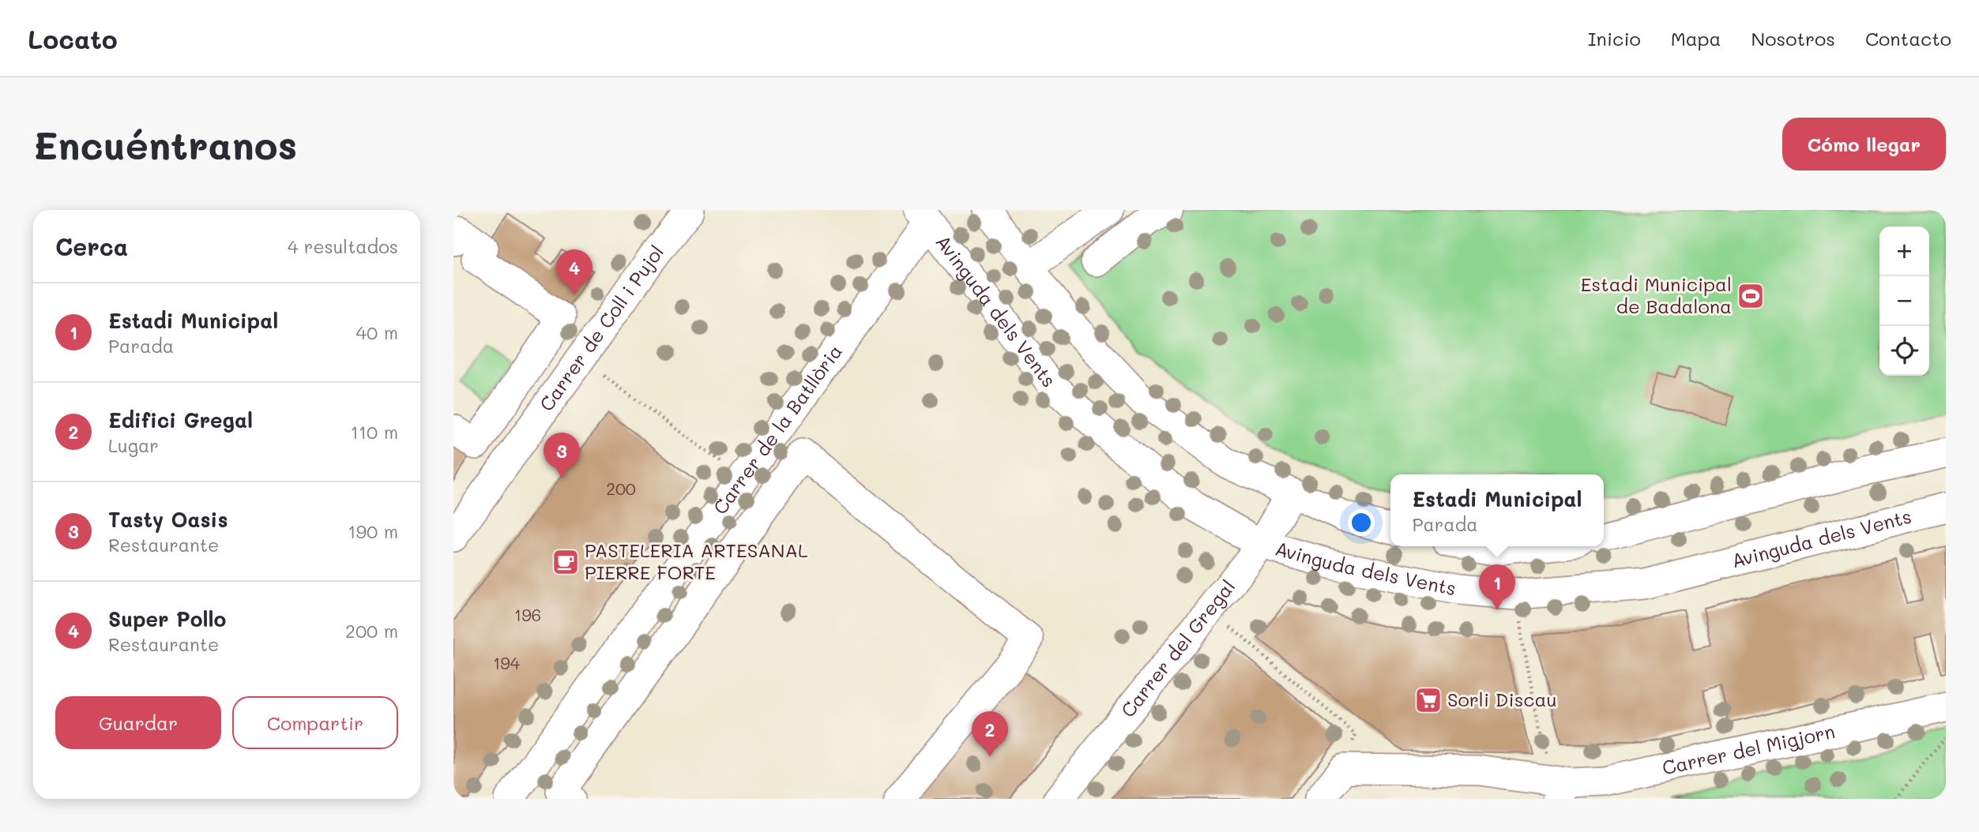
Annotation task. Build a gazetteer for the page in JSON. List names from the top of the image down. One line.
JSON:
{"streets":{"street":["Avinguda dels Vents","Carrer de Coll i Pujol","Carrer de la Batllòria","Carrer del Gregal","Carrer del Migjorn"]},"crossings":[["Avinguda dels Vents","Carrer de la Batllòria"],["Avinguda dels Vents","Carrer del Gregal"]],"places":{"sports":["Estadi Municipal de Badalona"],"cafe":["PASTELERIA ARTESANAL PIERRE FORTE"],"supermarket":["Sorli Discau"]},"house_numbers":["200","196","194"],"page":{"header":"Locato","nav":["Inicio","Mapa","Nosotros","Contacto"],"buttons":["Cómo llegar",["Guardar","Compartir"]],"title":"Encuéntranos","heading":["Cerca","4 resultados"],"map_buttons":["+","−"],"pins":["4","3","1","2"],"list":[{"mark":"1","name":"Estadi Municipal","note":"Parada","value":"40 m"},{"mark":"2","name":"Edifici Gregal","note":"Lugar","value":"110 m"},{"mark":"3","name":"Tasty Oasis","note":"Restaurante","value":"190 m"},{"mark":"4","name":"Super Pollo","note":"Restaurante","value":"200 m"}],"popup":["Estadi Municipal","Parada"]}}
